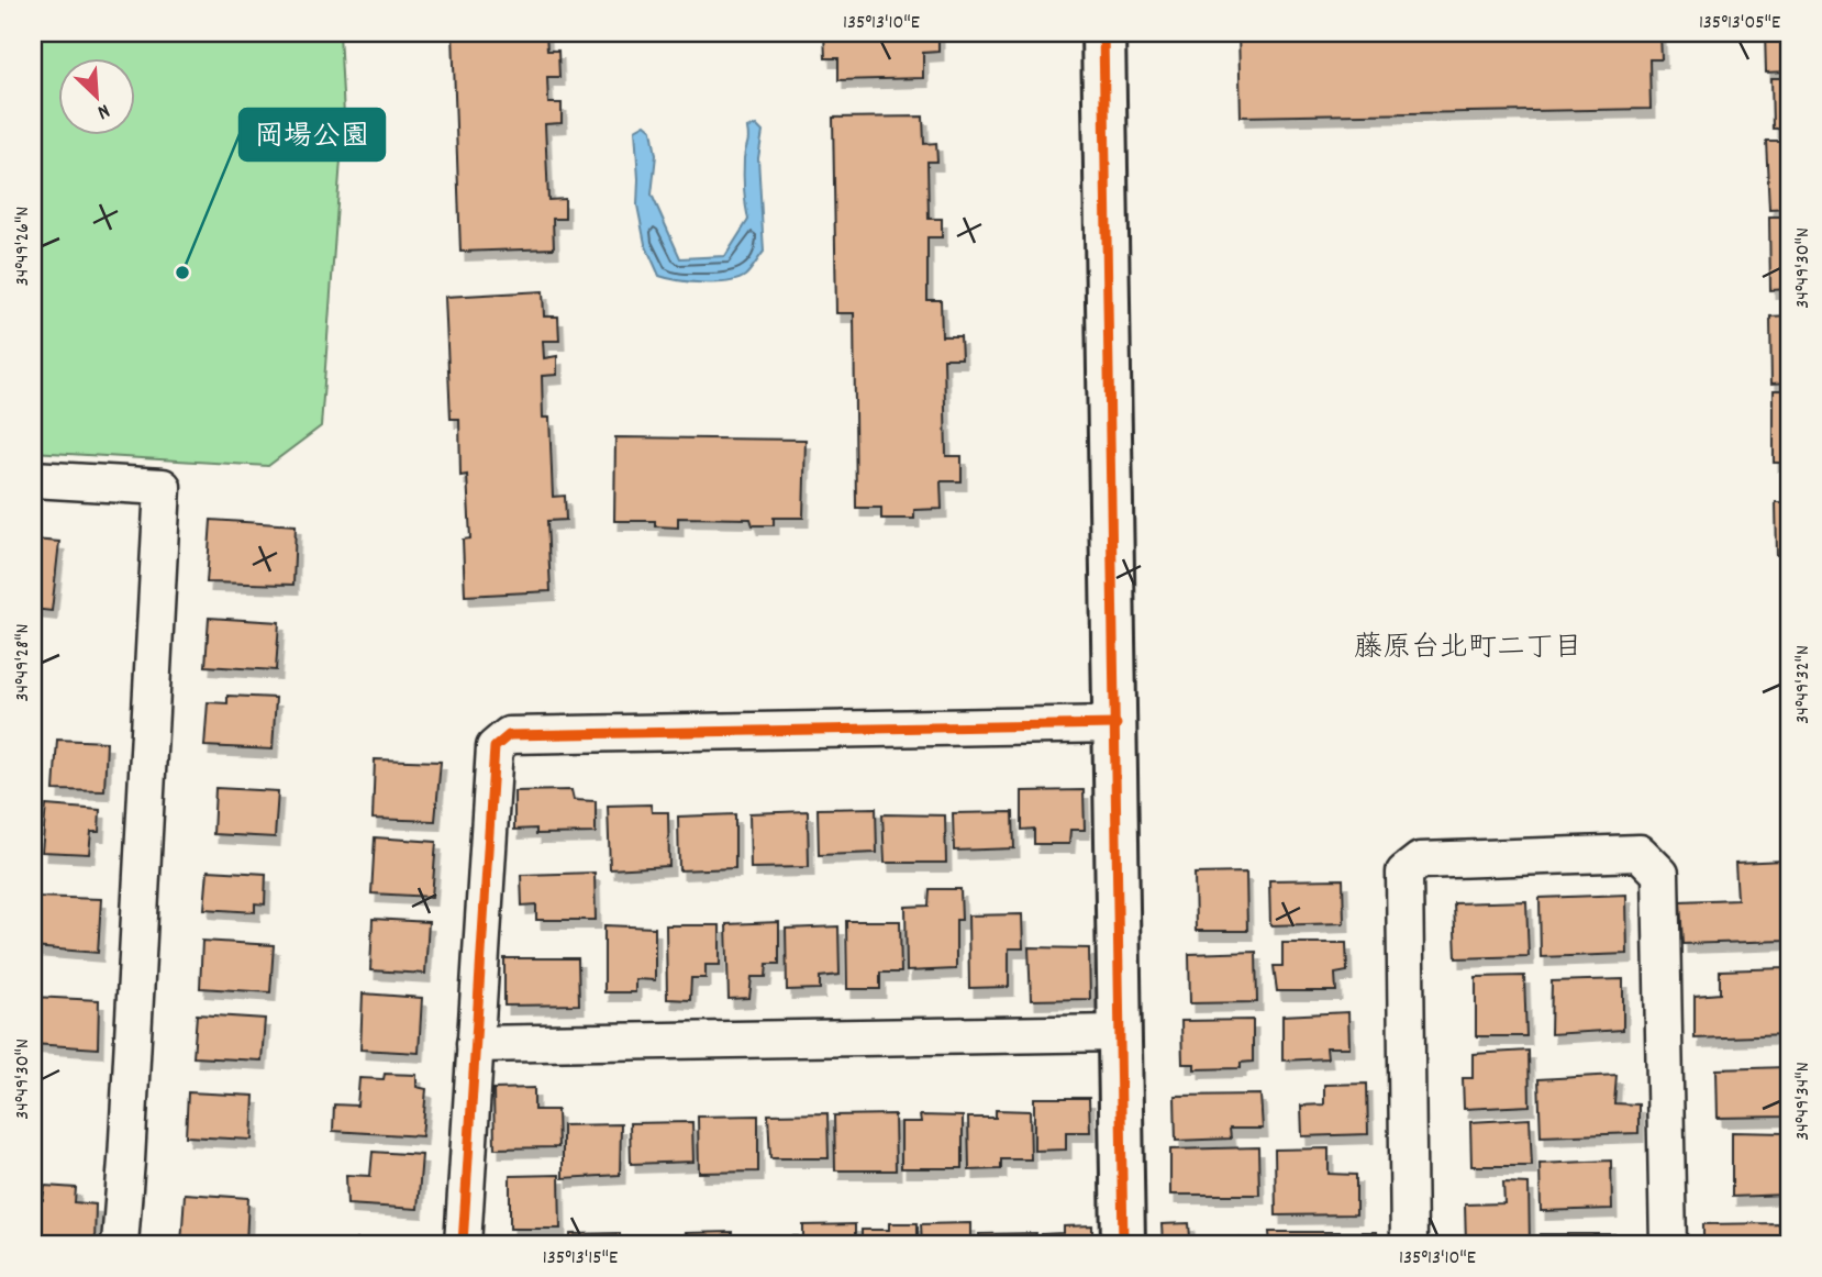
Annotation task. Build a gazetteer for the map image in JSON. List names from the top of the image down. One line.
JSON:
{"districts":["藤原台北町二丁目"],"places":["岡場公園"],"north":"bottom right","coordinates":["135°13'10\"E","135°13'05\"E","34°49'26\"N","34°49'30\"N","34°49'28\"N","34°49'32\"N","34°49'34\"N","135°13'15\"E"]}
